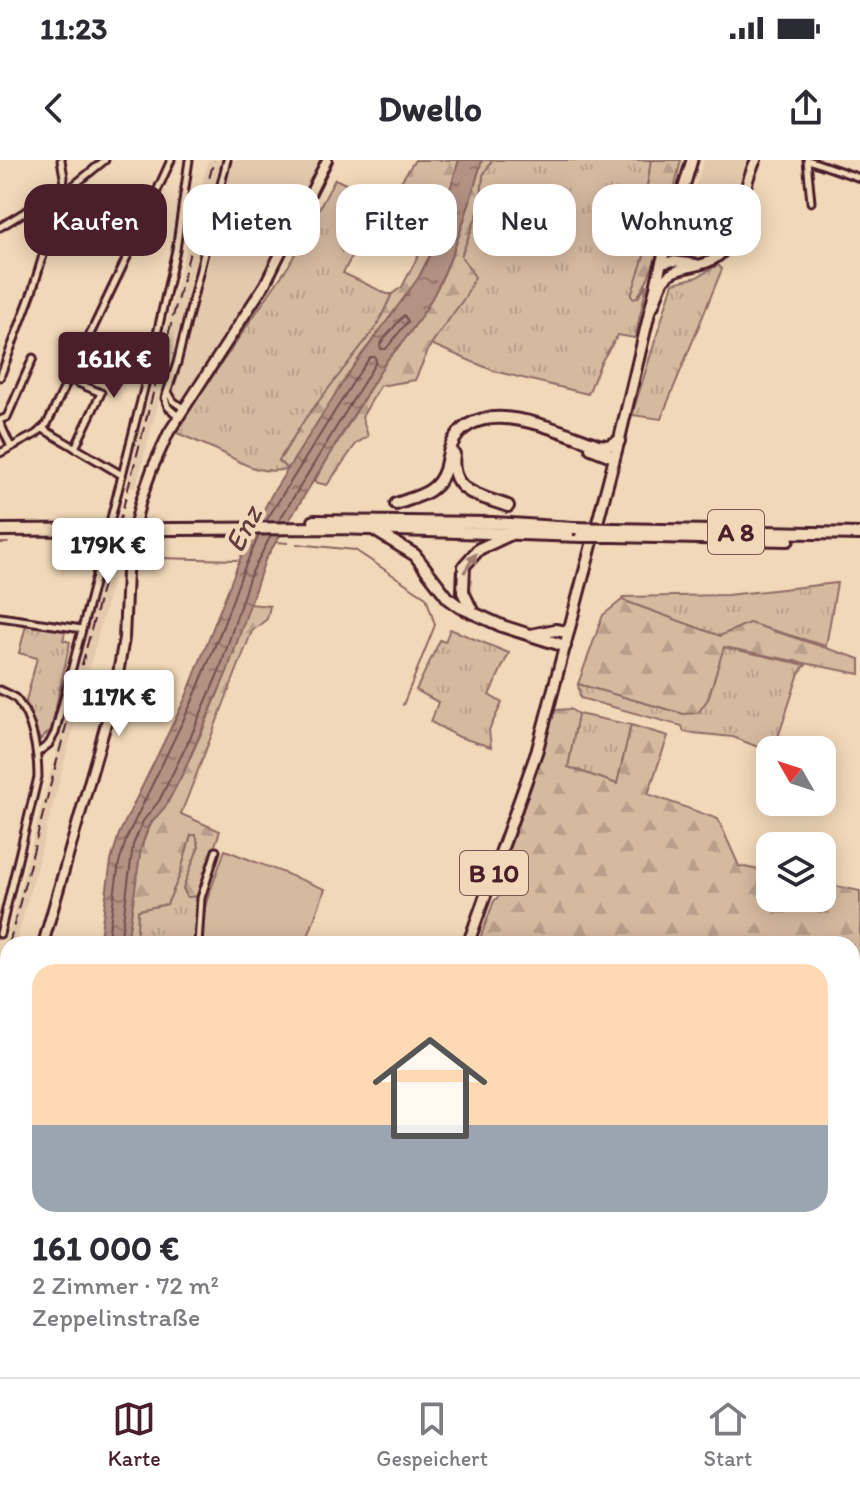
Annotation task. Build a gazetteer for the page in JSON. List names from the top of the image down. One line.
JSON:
{"streets":{"highway":["A 8"],"main road":["B 10"]},"water":["Enz"],"north":"top left","page":{"status":"11:23","header":"Dwello","chip":["Kaufen","Mieten","Filter","Neu","Wohnung"],"price":["161K €","179K €","117K €"],"list":[{"name":"161 000 €","note":"2 Zimmer · 72 m² · Zeppelinstraße"}],"tabs":["Karte","Gespeichert","Start"]}}
